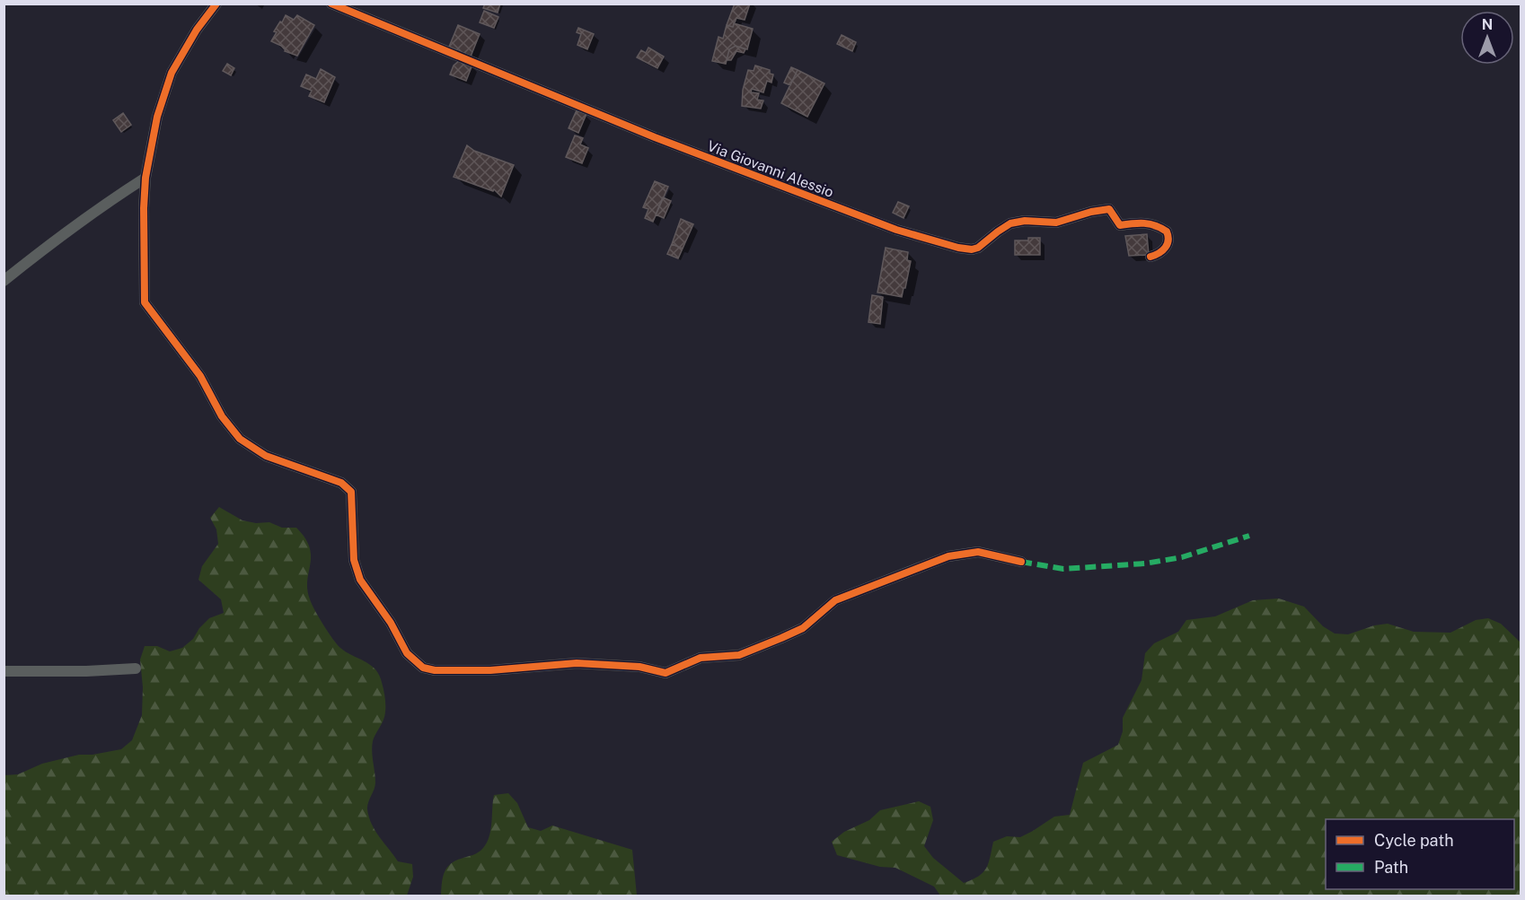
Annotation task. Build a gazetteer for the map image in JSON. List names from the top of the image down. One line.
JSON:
{"streets":{"street":["Via Giovanni Alessio"]},"legend":["Cycle path","Path"],"north":"top"}
